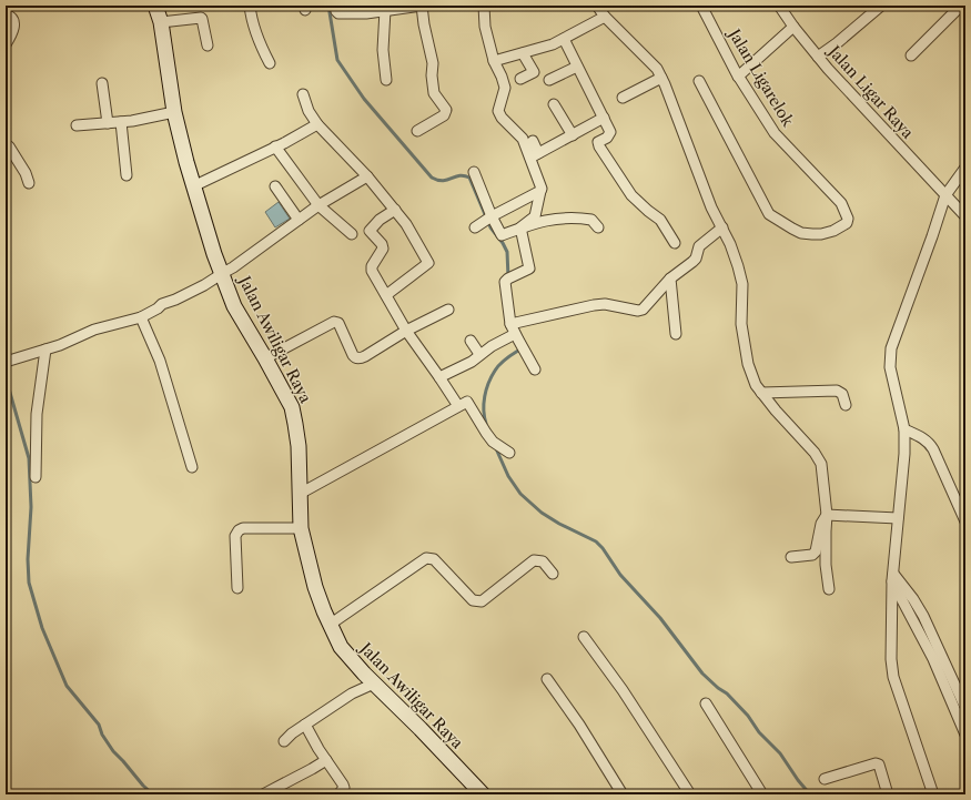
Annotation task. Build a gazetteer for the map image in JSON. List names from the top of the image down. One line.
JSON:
{"streets":{"street":["Jalan Ligarelok","Jalan Ligar Raya","Jalan Awiligar Raya"]}}
